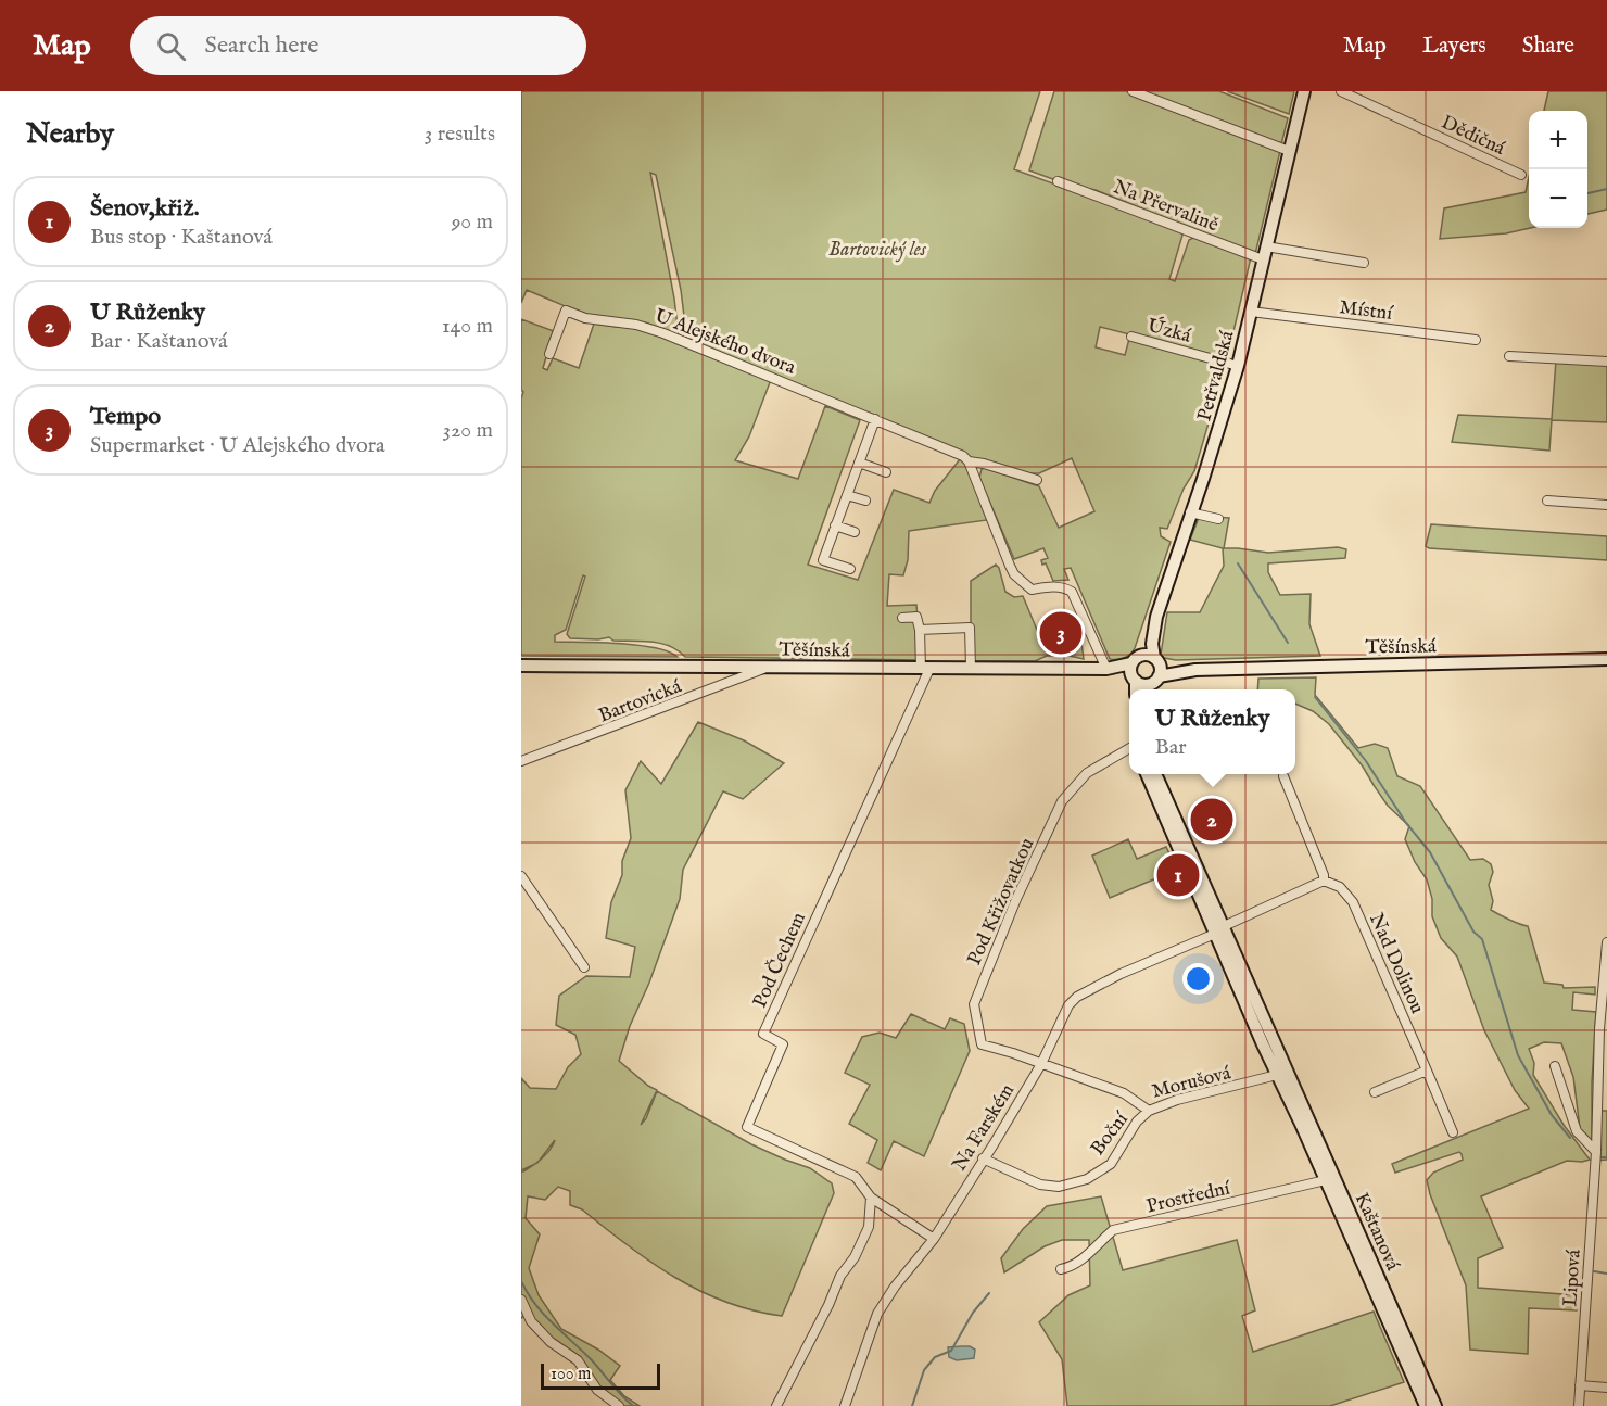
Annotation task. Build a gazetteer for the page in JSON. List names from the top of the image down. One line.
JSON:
{"streets":{"main road":["Petřvaldská","Těšínská","Kaštanová"],"street":["Dědičná","Na Přervalině","Místní","Úzká","U Alejského dvora","Bartovická","Pod Křižovatkou","Pod Čechem","Nad Dolinou","Morušová","Na Farském","Boční","Prostřední","Lipová"]},"crossings":[["Na Přervalině","Petřvaldská"],["Místní","Petřvaldská"],["Úzká","Petřvaldská"],["Petřvaldská","Těšínská"],["Těšínská","Bartovická"],["Těšínská","Pod Čechem"],["Pod Křižovatkou","Morušová"],["Pod Křižovatkou","Na Farském"],["Pod Čechem","Na Farském"],["Nad Dolinou","Na Farském"],["Morušová","Na Farském"],["Morušová","Boční"],["Morušová","Kaštanová"],["Na Farském","Boční"],["Na Farském","Kaštanová"],["Prostřední","Kaštanová"]],"parks":["Bartovický les"],"scale_bar":"100 m","page":{"header":"Map","search":"Search here","nav":["Map","Layers","Share"],"heading":["Nearby","3 results"],"map_buttons":["+","−"],"list":[{"mark":"1","name":"Šenov,křiž.","note":"Bus stop · Kaštanová","value":"90 m"},{"mark":"2","name":"U Růženky","note":"Bar · Kaštanová","value":"140 m"},{"mark":"3","name":"Tempo","note":"Supermarket · U Alejského dvora","value":"320 m"}],"pins":["3","2","1"],"popup":["U Růženky","Bar"],"scale":"100 m"}}
